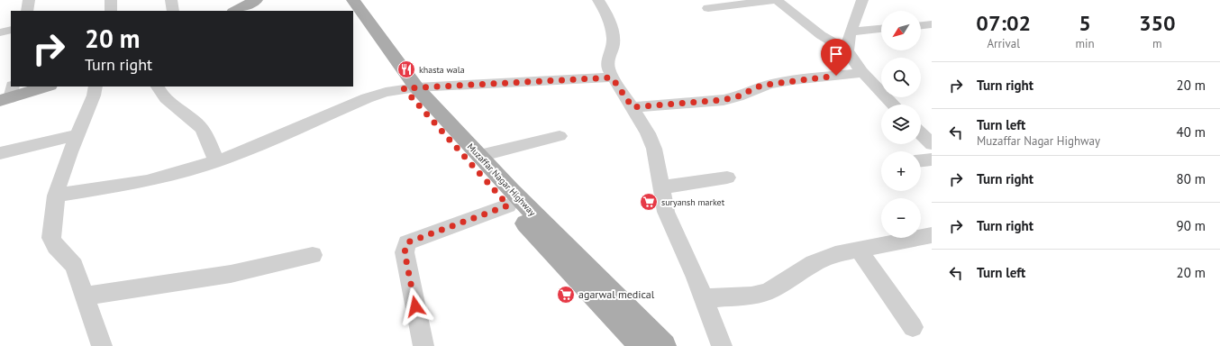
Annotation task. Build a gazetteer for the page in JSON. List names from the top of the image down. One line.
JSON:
{"streets":{"main road":["Muzaffar Nagar Highway"]},"places":{"restaurant":["khasta wala"],"supermarket":["suryansh market","agarwal medical"]},"north":"bottom left","page":{"eta":["07:02","Arrival","5","min","350","m"],"map_buttons":["+","−"],"turn":["20 m","Turn right"],"list":[{"name":"Turn right","value":"20 m"},{"name":"Turn left","note":"Muzaffar Nagar Highway","value":"40 m"},{"name":"Turn right","value":"80 m"},{"name":"Turn right","value":"90 m"},{"name":"Turn left","value":"20 m"}]}}
